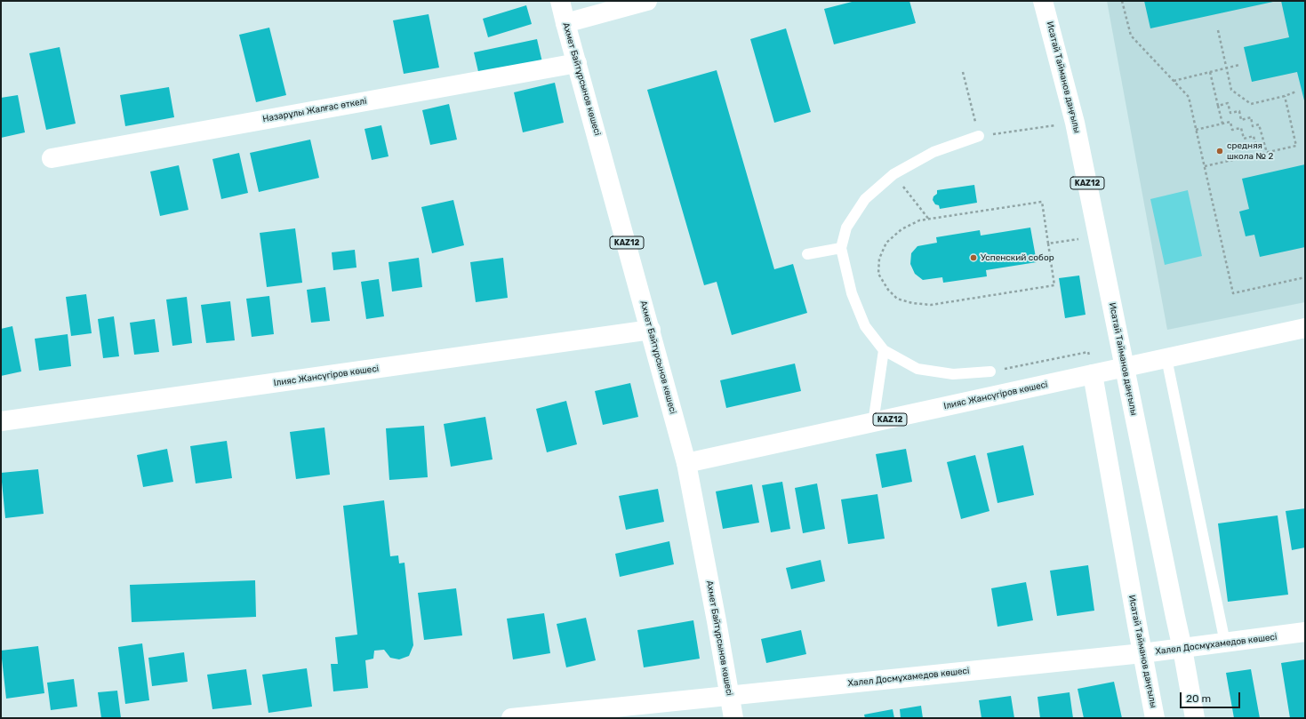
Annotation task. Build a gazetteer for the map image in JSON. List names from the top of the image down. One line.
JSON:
{"streets":{"street":["Исатай Тайманов даңғылы","Ахмет Байтұрсынов көшесі","Назарұлы Жалғас өткелі","KAZ12","Ілияс Жансүгіров көшесі","Халел Досмұхамедов көшесі"]},"crossings":[["Исатай Тайманов даңғылы","Ілияс Жансүгіров көшесі"],["Исатай Тайманов даңғылы","Халел Досмұхамедов көшесі"],["Ахмет Байтұрсынов көшесі","Назарұлы Жалғас өткелі"],["Ахмет Байтұрсынов көшесі","Ілияс Жансүгіров көшесі"],["Ахмет Байтұрсынов көшесі","Халел Досмұхамедов көшесі"]],"places":["cредняя школа № 2","Успенский собор"],"scale_bar":"20 m"}
